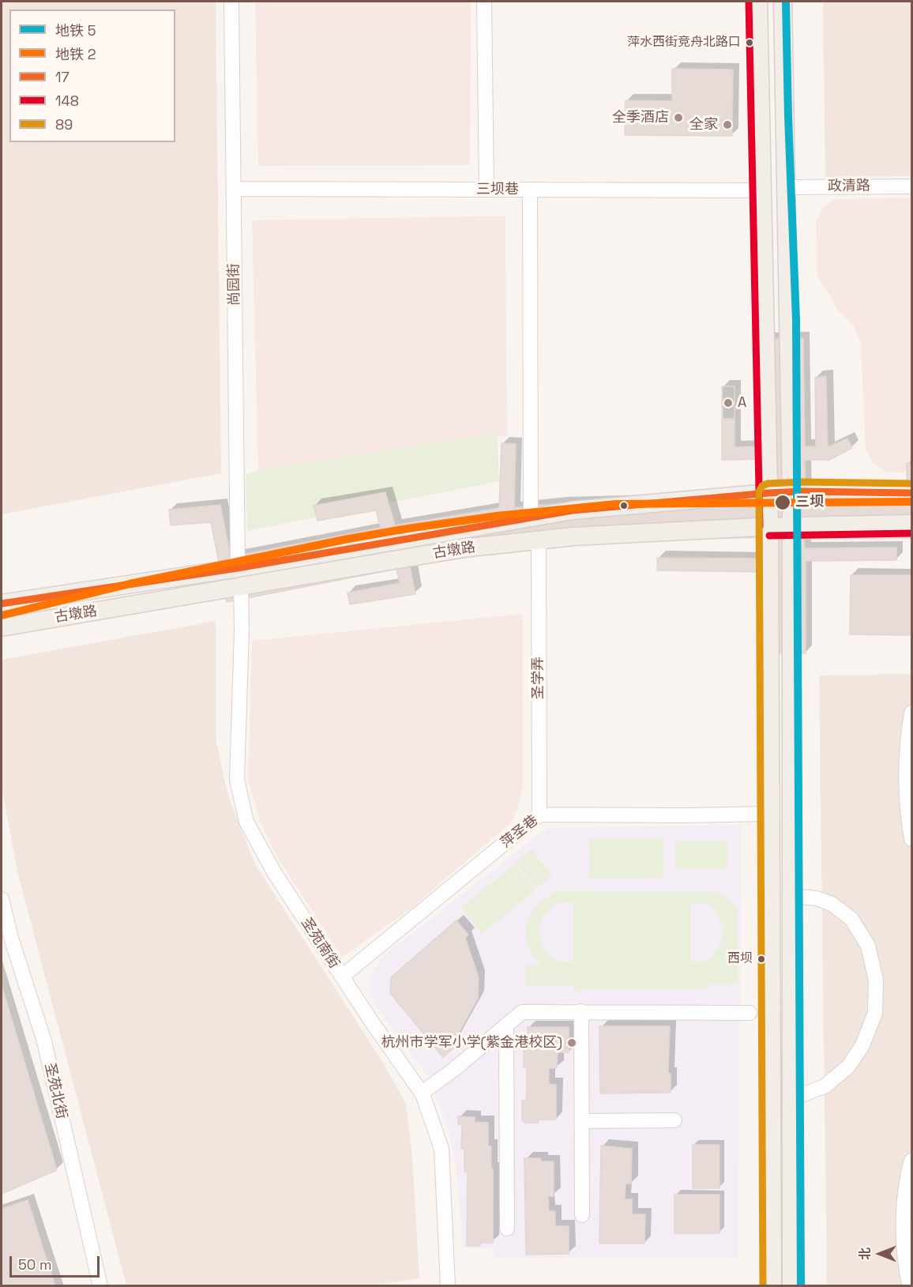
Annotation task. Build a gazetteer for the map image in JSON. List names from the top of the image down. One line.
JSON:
{"streets":{"main road":["古墩路"],"street":["政清路","三坝巷","尚园街","圣学弄","萍圣巷","圣苑南街","圣苑北街"]},"crossings":[["三坝巷","尚园街"],["尚园街","古墩路"],["古墩路","圣学弄"],["古墩路","圣苑南街"],["圣学弄","萍圣巷"],["萍圣巷","圣苑南街"]],"places":["萍水西街竞舟北路口","全季酒店","全家","A","三坝","西坝","杭州市学军小学(紫金港校区)"],"lines":["metro line 5","transit line 148","transit line 89","transit line 17","metro line 2"],"legend":["地铁 5","地铁 2","17","148","89"],"scale_bar":"50 m","north":"left"}
